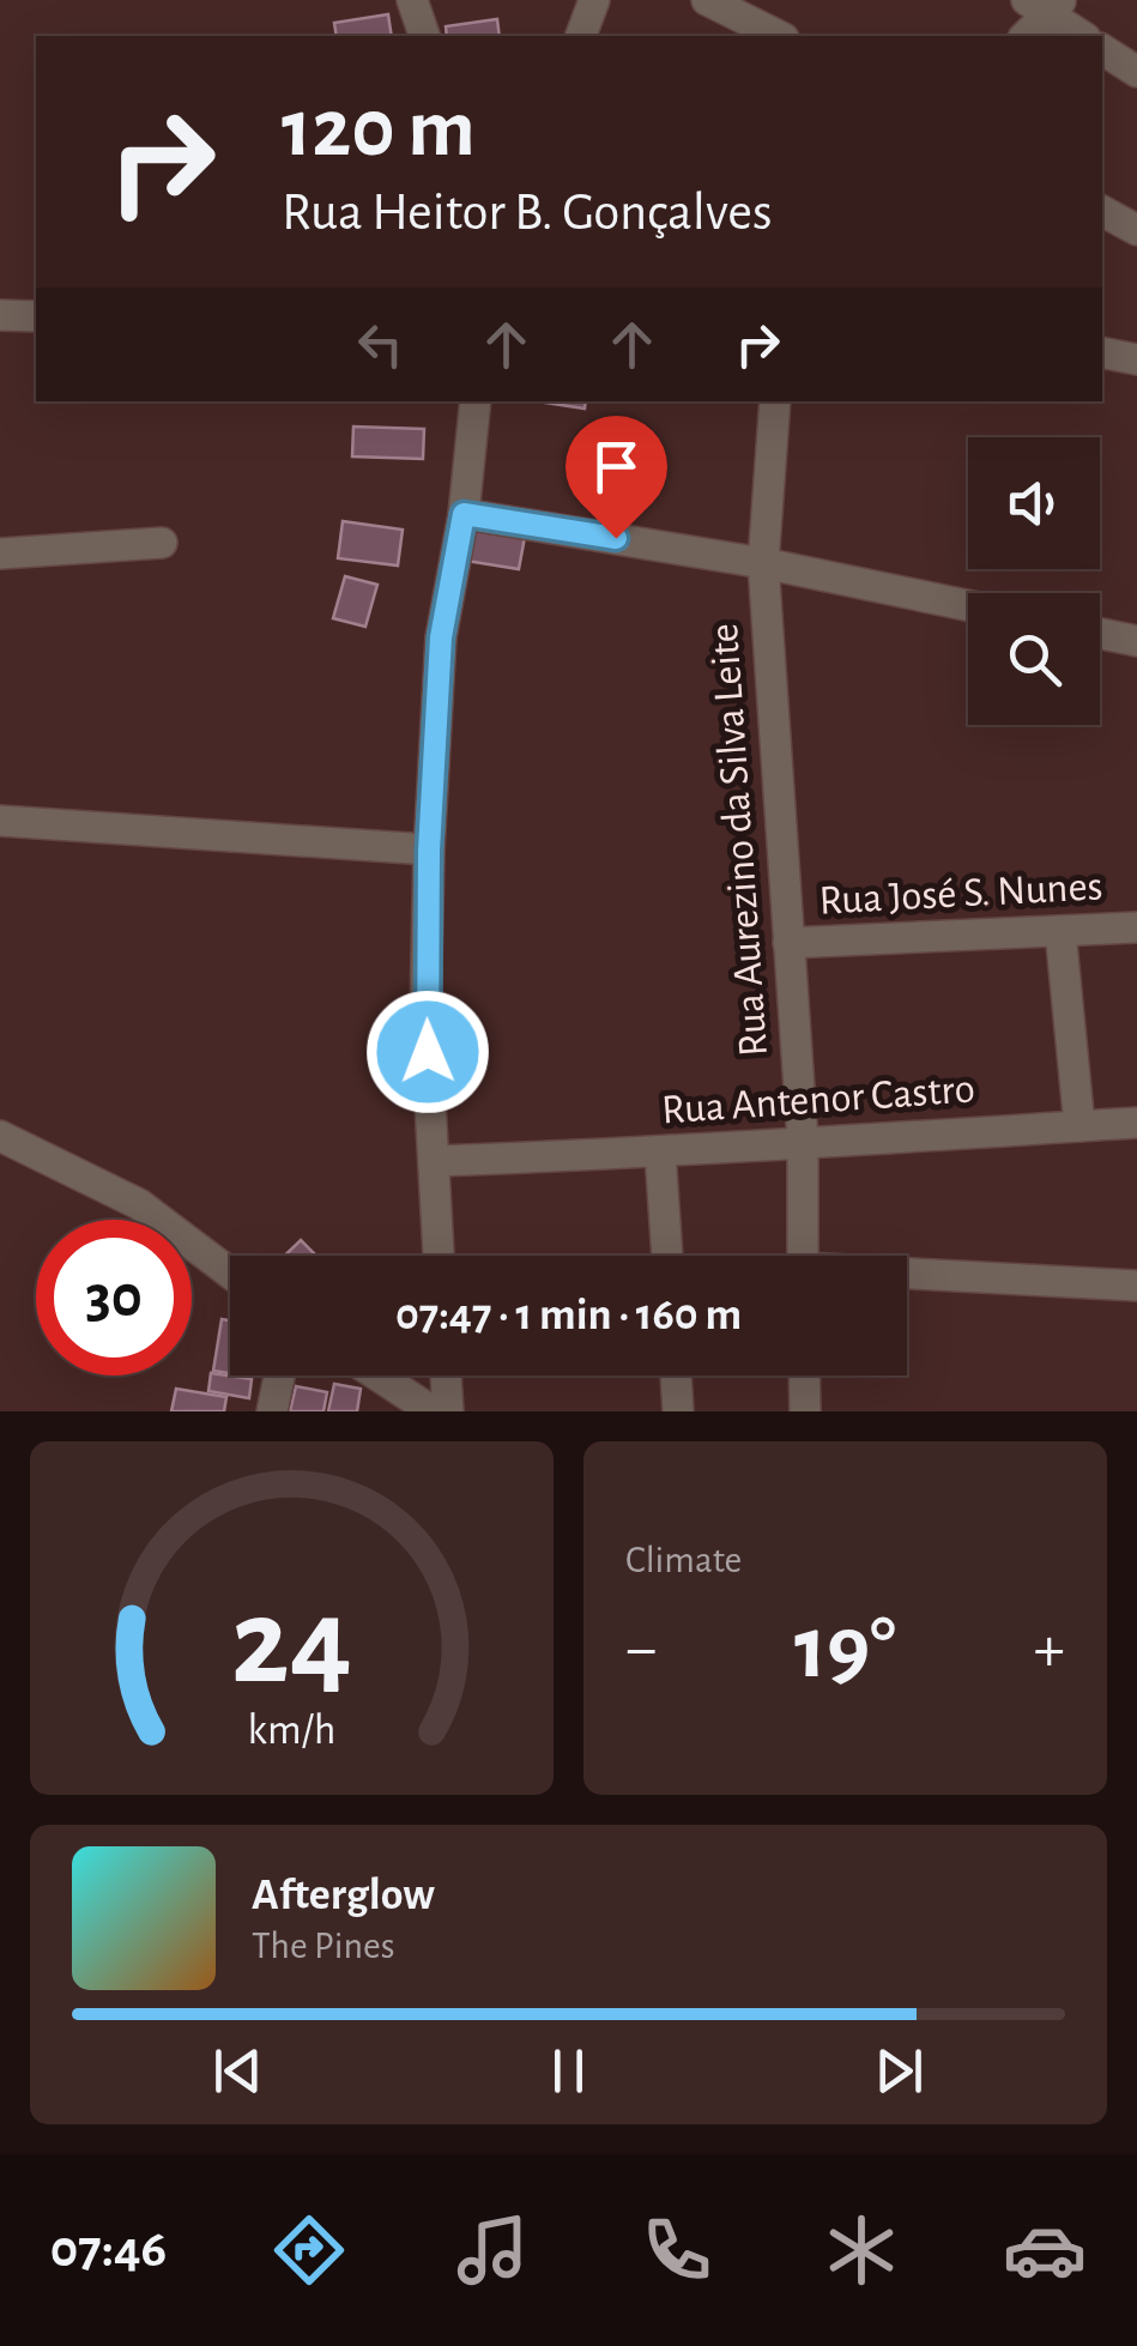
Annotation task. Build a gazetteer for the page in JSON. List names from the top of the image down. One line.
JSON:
{"streets":{"street":["Rua Aurezino da Silva Leite","Rua José S. Nunes","Rua Antenor Castro"]},"crossings":[["Rua Aurezino da Silva Leite","Rua José S. Nunes"],["Rua Aurezino da Silva Leite","Rua Antenor Castro"]],"page":{"turn":["120 m","Rua Heitor B. Gonçalves"],"limit":"30","trip":"07:47 · 1 min · 160 m","tile":"Climate","heat":["−","19°","+"],"song":["Afterglow","The Pines"],"tabs":"07:46","gauge":["24","km/h"]}}
